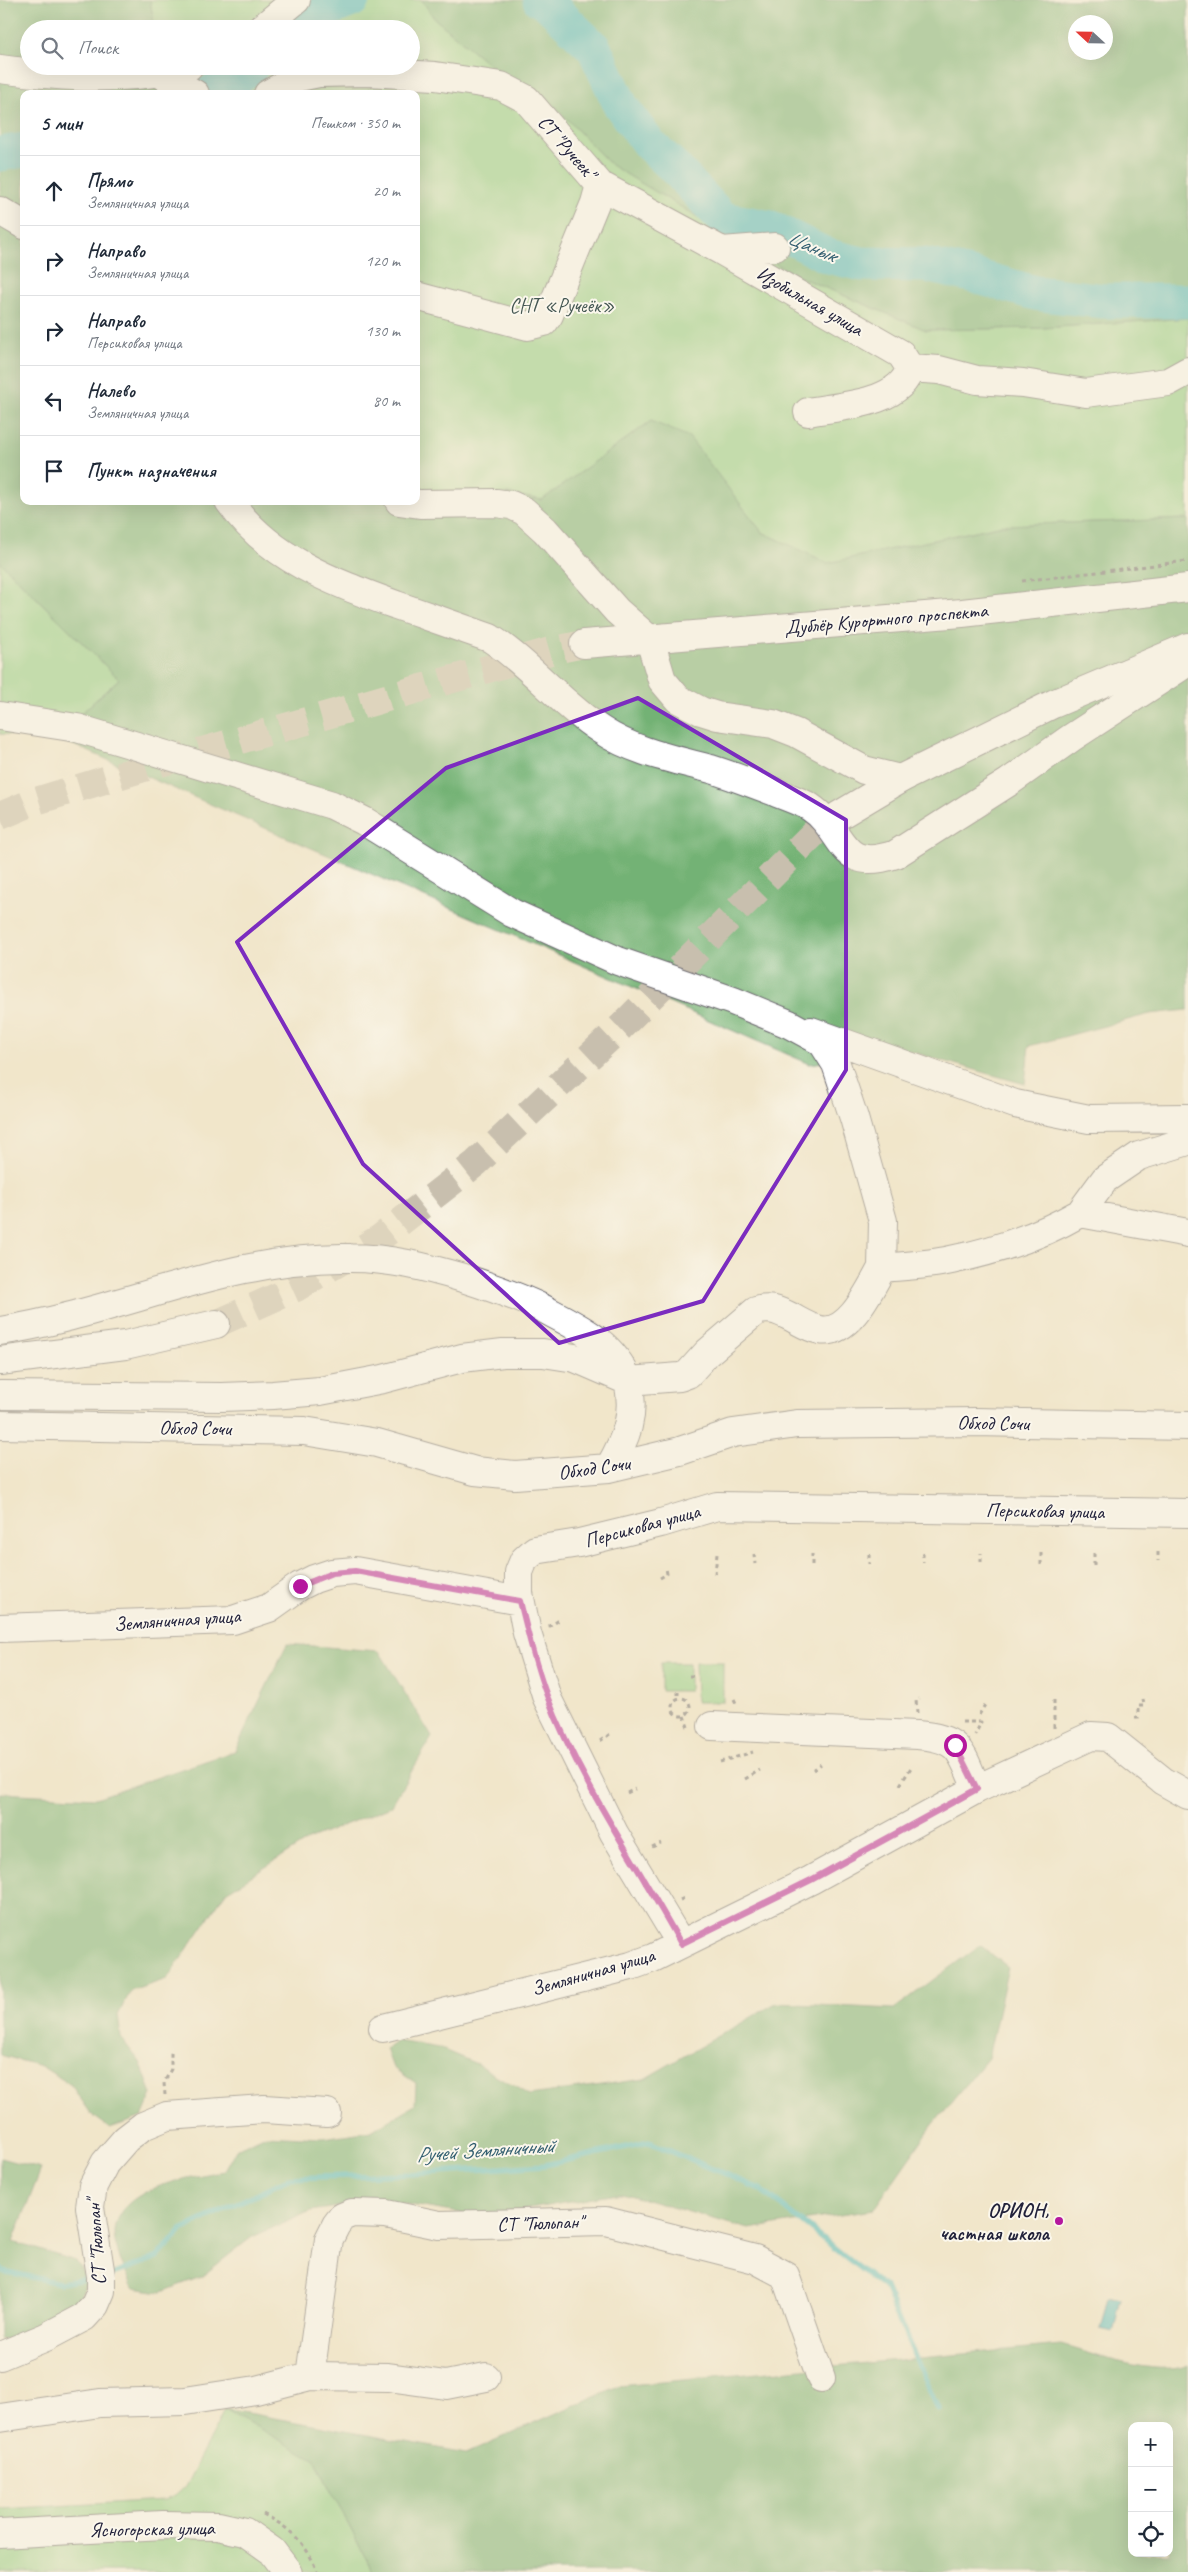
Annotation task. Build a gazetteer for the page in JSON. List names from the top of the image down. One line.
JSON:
{"streets":{"main road":["СТ \"Ручеек\"","Изобильная улица","Дублёр Курортного проспекта","Обход Сочи","Персиковая улица","Земляничная улица","СТ \"Тюльпан\"","Ясногорская улица"]},"crossings":[["СТ \"Ручеек\"","Изобильная улица"],["Персиковая улица","Земляничная улица"]],"water":["Цанык","Ручей Земляничный"],"parks":["СНТ «Ручеёк»"],"places":["ОРИОН, частная школа"],"north":"left","page":{"search":"Поиск","heading":["5 мин","Пешком · 350 m"],"list":[["Прямо","Земляничная улица","20 m"],["Направо","Земляничная улица","120 m"],["Направо","Персиковая улица","130 m"],["Налево","Земляничная улица","80 m"],"Пункт назначения"],"map_buttons":["+","−"]}}
